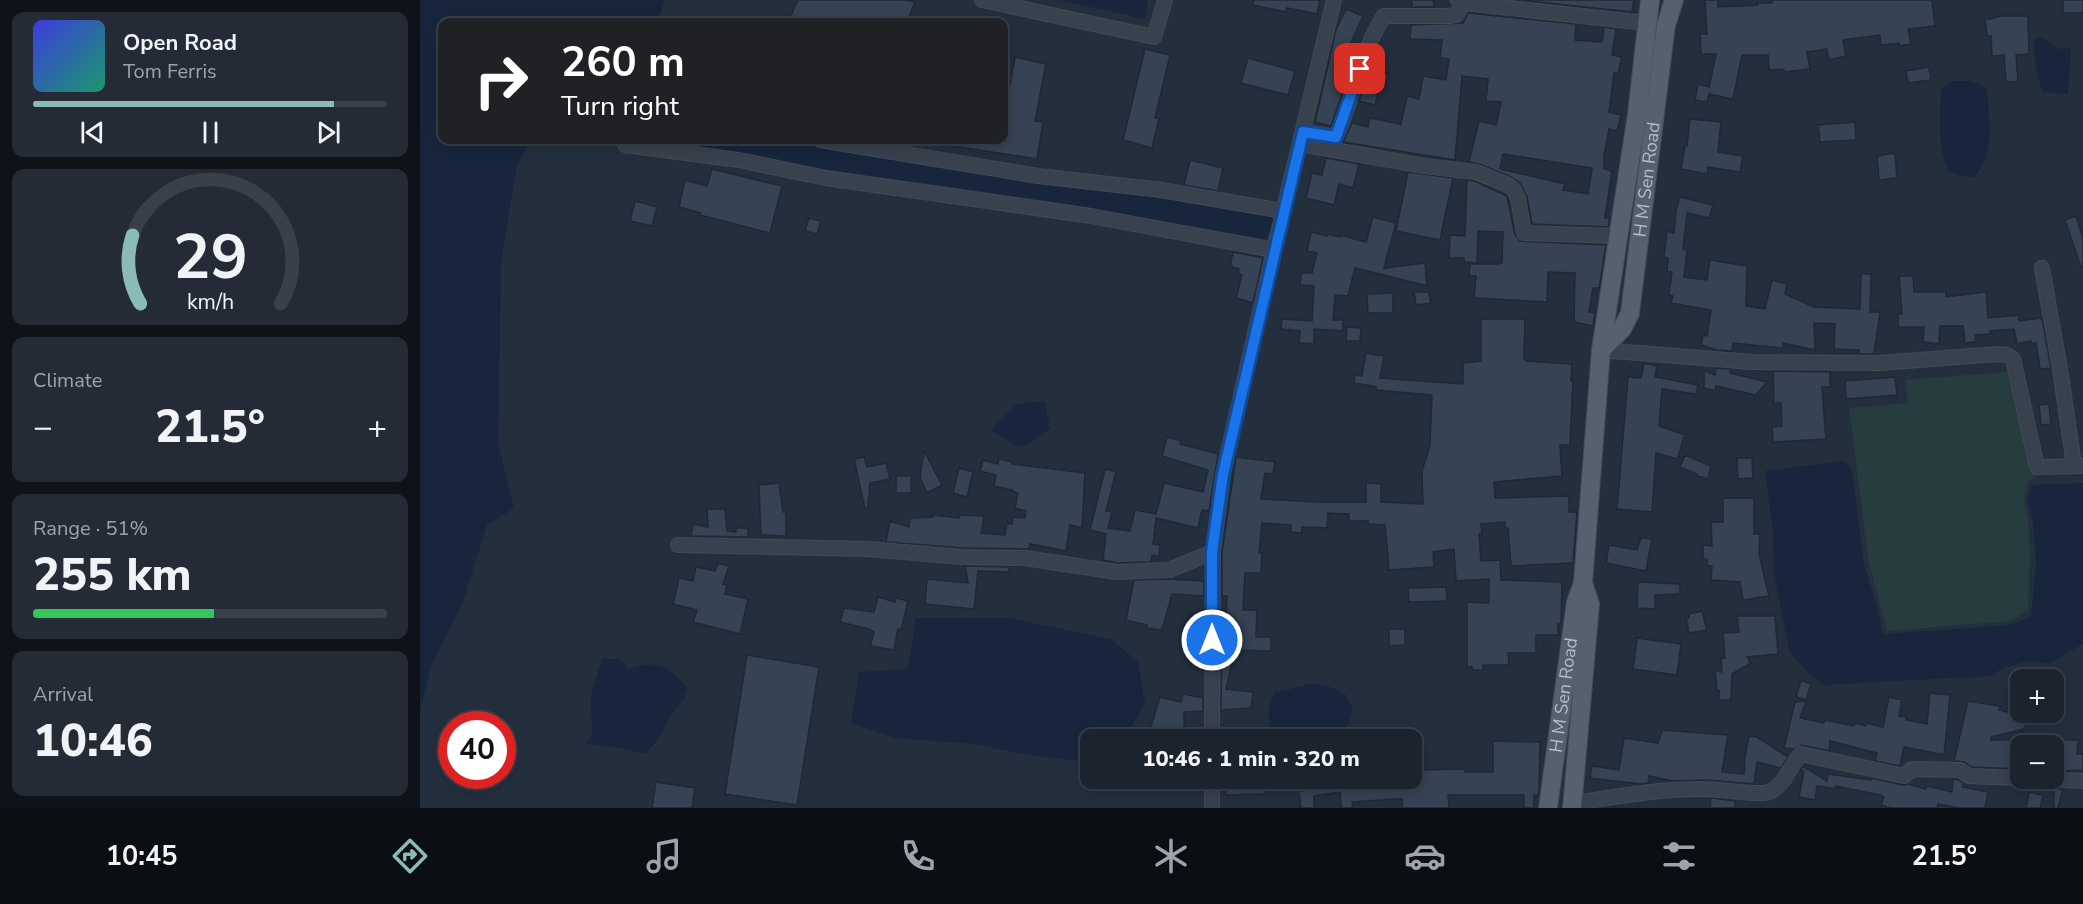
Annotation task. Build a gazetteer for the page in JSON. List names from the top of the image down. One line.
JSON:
{"streets":{"main road":["H M Sen Road"]},"page":{"turn":["260 m","Turn right"],"song":["Open Road","Tom Ferris"],"tile":["Climate",["Range · 51%","255 km"],["Arrival","10:46"]],"heat":["−","21.5°","+"],"map_buttons":["+","−"],"limit":"40","trip":"10:46 · 1 min · 320 m","tabs":["10:45","21.5°"],"gauge":["29","km/h"]}}
